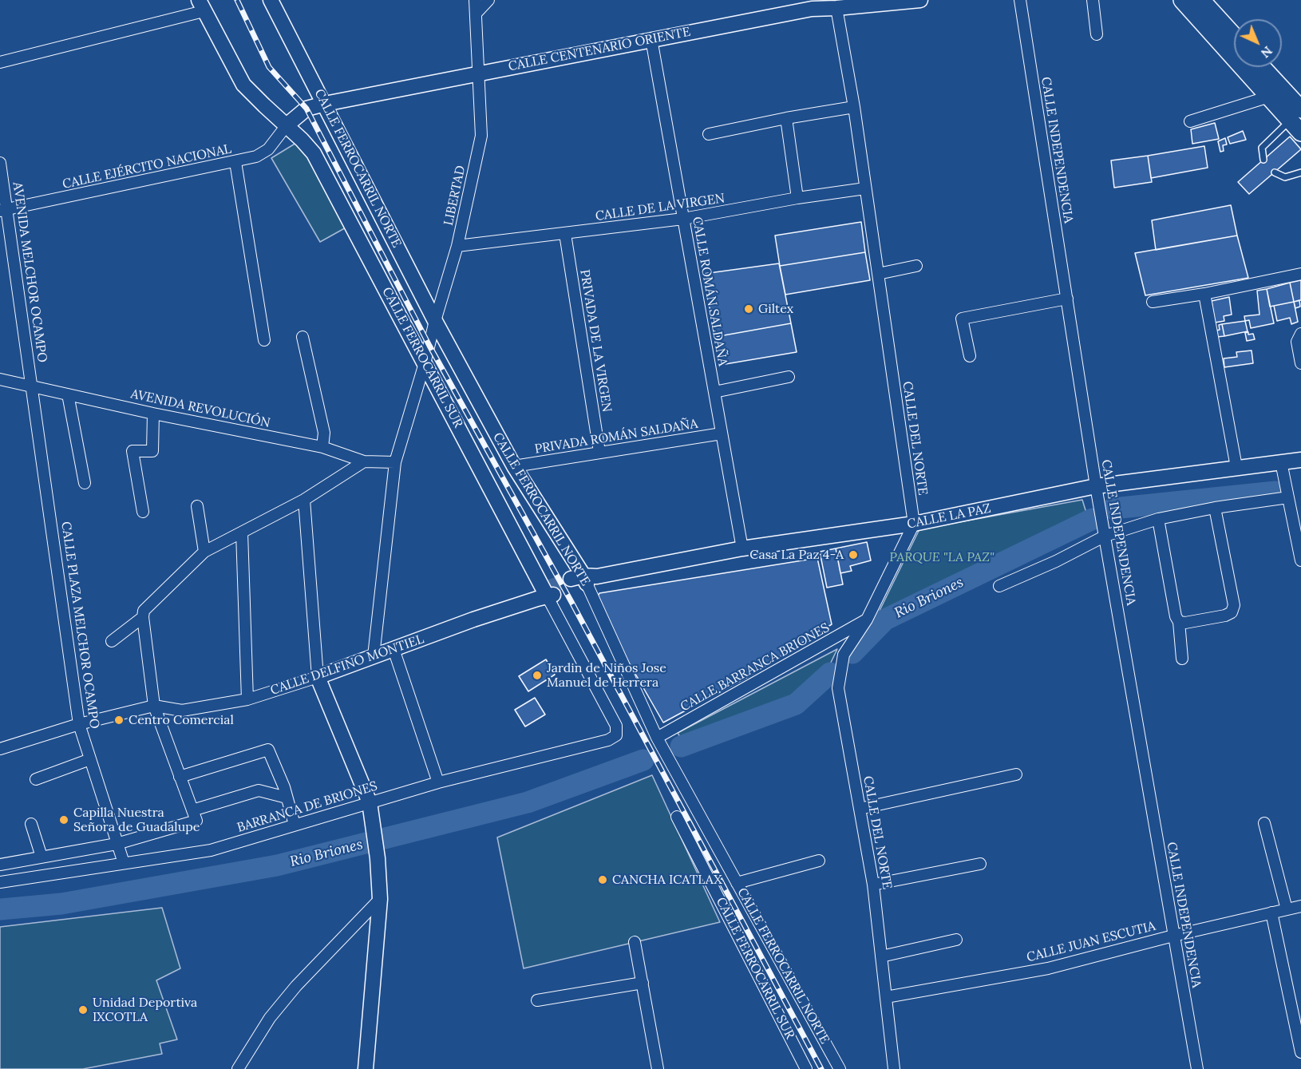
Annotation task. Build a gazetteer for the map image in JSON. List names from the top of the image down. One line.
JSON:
{"streets":{"main road":["CALLE CENTENARIO ORIENTE","CALLE FERROCARRIL NORTE","CALLE FERROCARRIL SUR","CALLE LA PAZ","CALLE DELFINO MONTIEL"],"street":["CALLE INDEPENDENCIA","CALLE EJÉRCITO NACIONAL","LIBERTAD","CALLE DE LA VIRGEN","AVENIDA MELCHOR OCAMPO","CALLE ROMÁN SALDAÑA","PRIVADA DE LA VIRGEN","AVENIDA REVOLUCIÓN","PRIVADA ROMÁN SALDAÑA","CALLE DEL NORTE","CALLE PLAZA MELCHOR OCAMPO","CALLE BARRANCA BRIONES","BARRANCA DE BRIONES","CALLE JUAN ESCUTIA"]},"crossings":[["CALLE CENTENARIO ORIENTE","CALLE EJÉRCITO NACIONAL"],["CALLE CENTENARIO ORIENTE","CALLE FERROCARRIL NORTE"],["CALLE CENTENARIO ORIENTE","LIBERTAD"],["CALLE CENTENARIO ORIENTE","CALLE ROMÁN SALDAÑA"],["CALLE CENTENARIO ORIENTE","CALLE FERROCARRIL SUR"],["CALLE CENTENARIO ORIENTE","CALLE DEL NORTE"],["CALLE INDEPENDENCIA","CALLE LA PAZ"],["CALLE INDEPENDENCIA","CALLE JUAN ESCUTIA"],["CALLE EJÉRCITO NACIONAL","AVENIDA MELCHOR OCAMPO"],["CALLE EJÉRCITO NACIONAL","CALLE FERROCARRIL SUR"],["CALLE FERROCARRIL NORTE","LIBERTAD"],["CALLE FERROCARRIL NORTE","PRIVADA ROMÁN SALDAÑA"],["CALLE FERROCARRIL NORTE","CALLE LA PAZ"],["CALLE FERROCARRIL NORTE","CALLE BARRANCA BRIONES"],["LIBERTAD","CALLE DE LA VIRGEN"],["LIBERTAD","CALLE FERROCARRIL SUR"],["LIBERTAD","AVENIDA REVOLUCIÓN"],["LIBERTAD","CALLE DELFINO MONTIEL"],["CALLE DE LA VIRGEN","CALLE ROMÁN SALDAÑA"],["CALLE DE LA VIRGEN","PRIVADA DE LA VIRGEN"],["CALLE DE LA VIRGEN","CALLE DEL NORTE"],["AVENIDA MELCHOR OCAMPO","AVENIDA REVOLUCIÓN"],["AVENIDA MELCHOR OCAMPO","CALLE PLAZA MELCHOR OCAMPO"],["CALLE ROMÁN SALDAÑA","PRIVADA ROMÁN SALDAÑA"],["CALLE ROMÁN SALDAÑA","CALLE LA PAZ"],["PRIVADA DE LA VIRGEN","PRIVADA ROMÁN SALDAÑA"],["CALLE FERROCARRIL SUR","CALLE DELFINO MONTIEL"],["CALLE FERROCARRIL SUR","BARRANCA DE BRIONES"],["AVENIDA REVOLUCIÓN","CALLE PLAZA MELCHOR OCAMPO"],["CALLE DEL NORTE","CALLE LA PAZ"],["CALLE DEL NORTE","CALLE BARRANCA BRIONES"],["CALLE DEL NORTE","CALLE JUAN ESCUTIA"],["CALLE PLAZA MELCHOR OCAMPO","CALLE DELFINO MONTIEL"],["CALLE PLAZA MELCHOR OCAMPO","BARRANCA DE BRIONES"]],"water":["Rio Briones"],"parks":["PARQUE \"LA PAZ\""],"places":["Giltex","Casa La Paz 4-A","Jardin de Niños Jose Manuel de Herrera","Centro Comercial","Capilla Nuestra Señora de Guadalupe","CANCHA ICATLAX","Unidad Deportiva IXCOTLA"],"north":"bottom right"}
